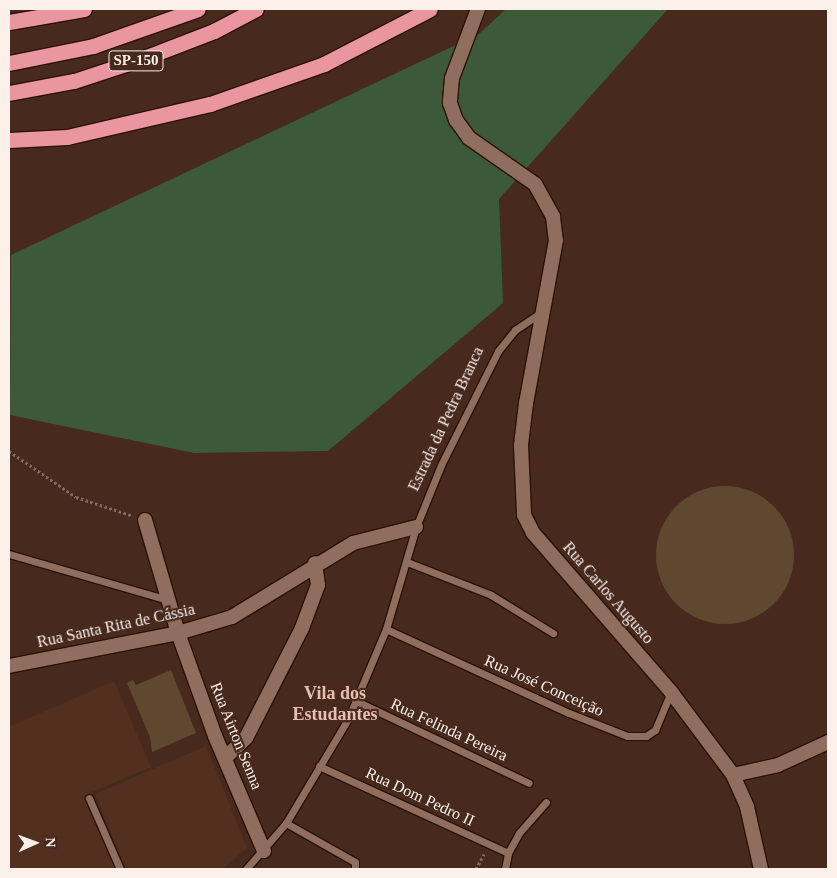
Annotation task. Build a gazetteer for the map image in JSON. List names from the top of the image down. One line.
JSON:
{"streets":{"highway":["SP-150"],"street":["Rua Carlos Augusto","Rua Santa Rita de Cássia","Rua Airton Senna"],"lane":["Estrada da Pedra Branca","Rua José Conceição","Rua Felinda Pereira","Rua Dom Pedro II"]},"crossings":[["Estrada da Pedra Branca","Rua Carlos Augusto"],["Estrada da Pedra Branca","Rua Santa Rita de Cássia"],["Estrada da Pedra Branca","Rua José Conceição"],["Estrada da Pedra Branca","Rua Felinda Pereira"],["Estrada da Pedra Branca","Rua Airton Senna"],["Estrada da Pedra Branca","Rua Dom Pedro II"],["Rua Carlos Augusto","Rua José Conceição"],["Rua Santa Rita de Cássia","Rua Airton Senna"]],"districts":["Vila dos Estudantes"],"north":"right"}
